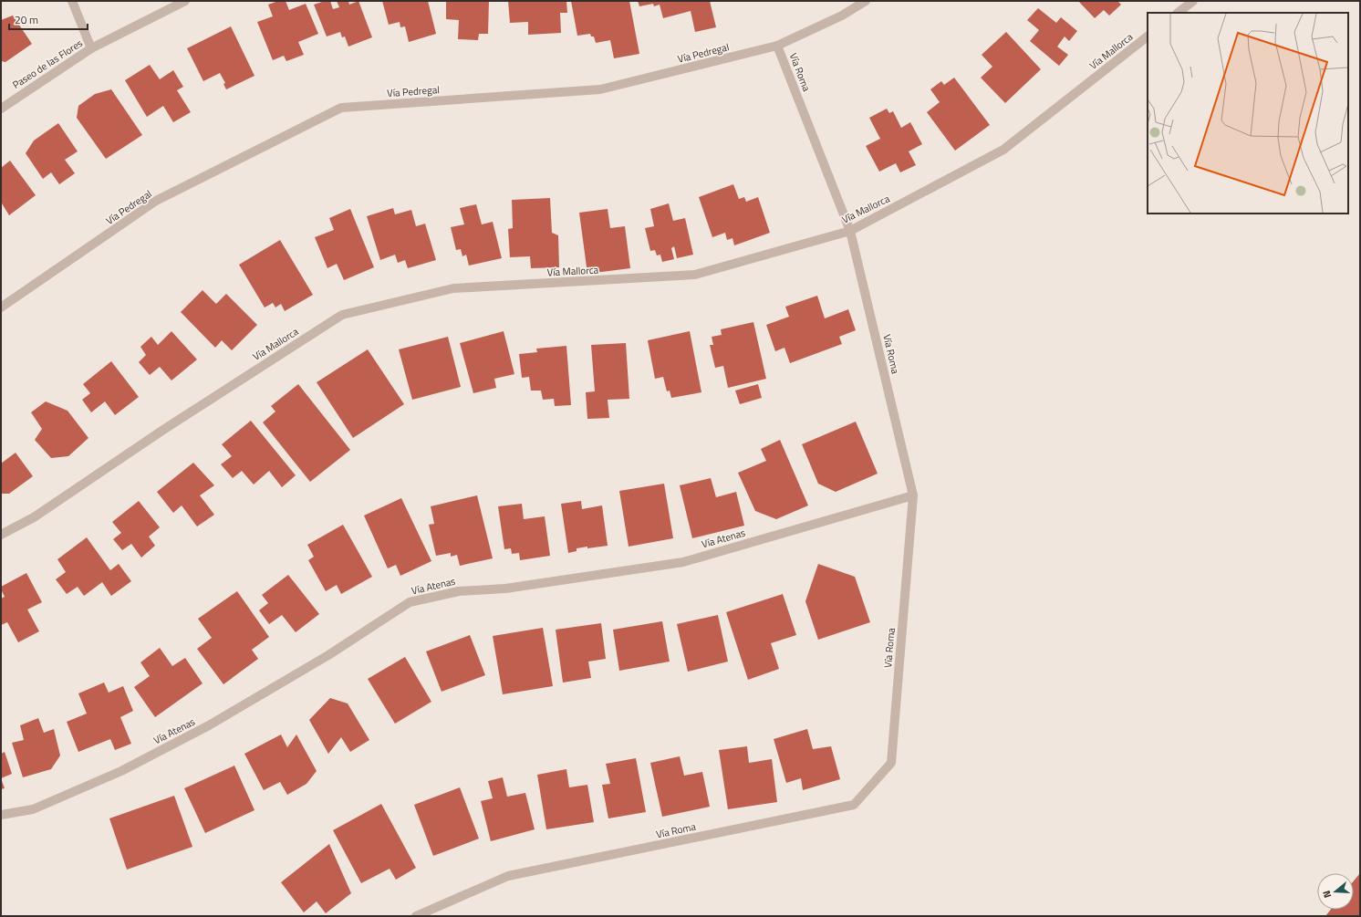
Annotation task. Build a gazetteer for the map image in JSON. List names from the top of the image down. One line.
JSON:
{"streets":{"street":["Vía Mallorca","Vía Pedregal","Paseo de las Flores","Vía Roma","Vía Atenas"]},"crossings":[["Vía Mallorca","Vía Roma"],["Vía Pedregal","Vía Roma"],["Vía Roma","Vía Atenas"]],"scale_bar":"20 m","north":"left"}
